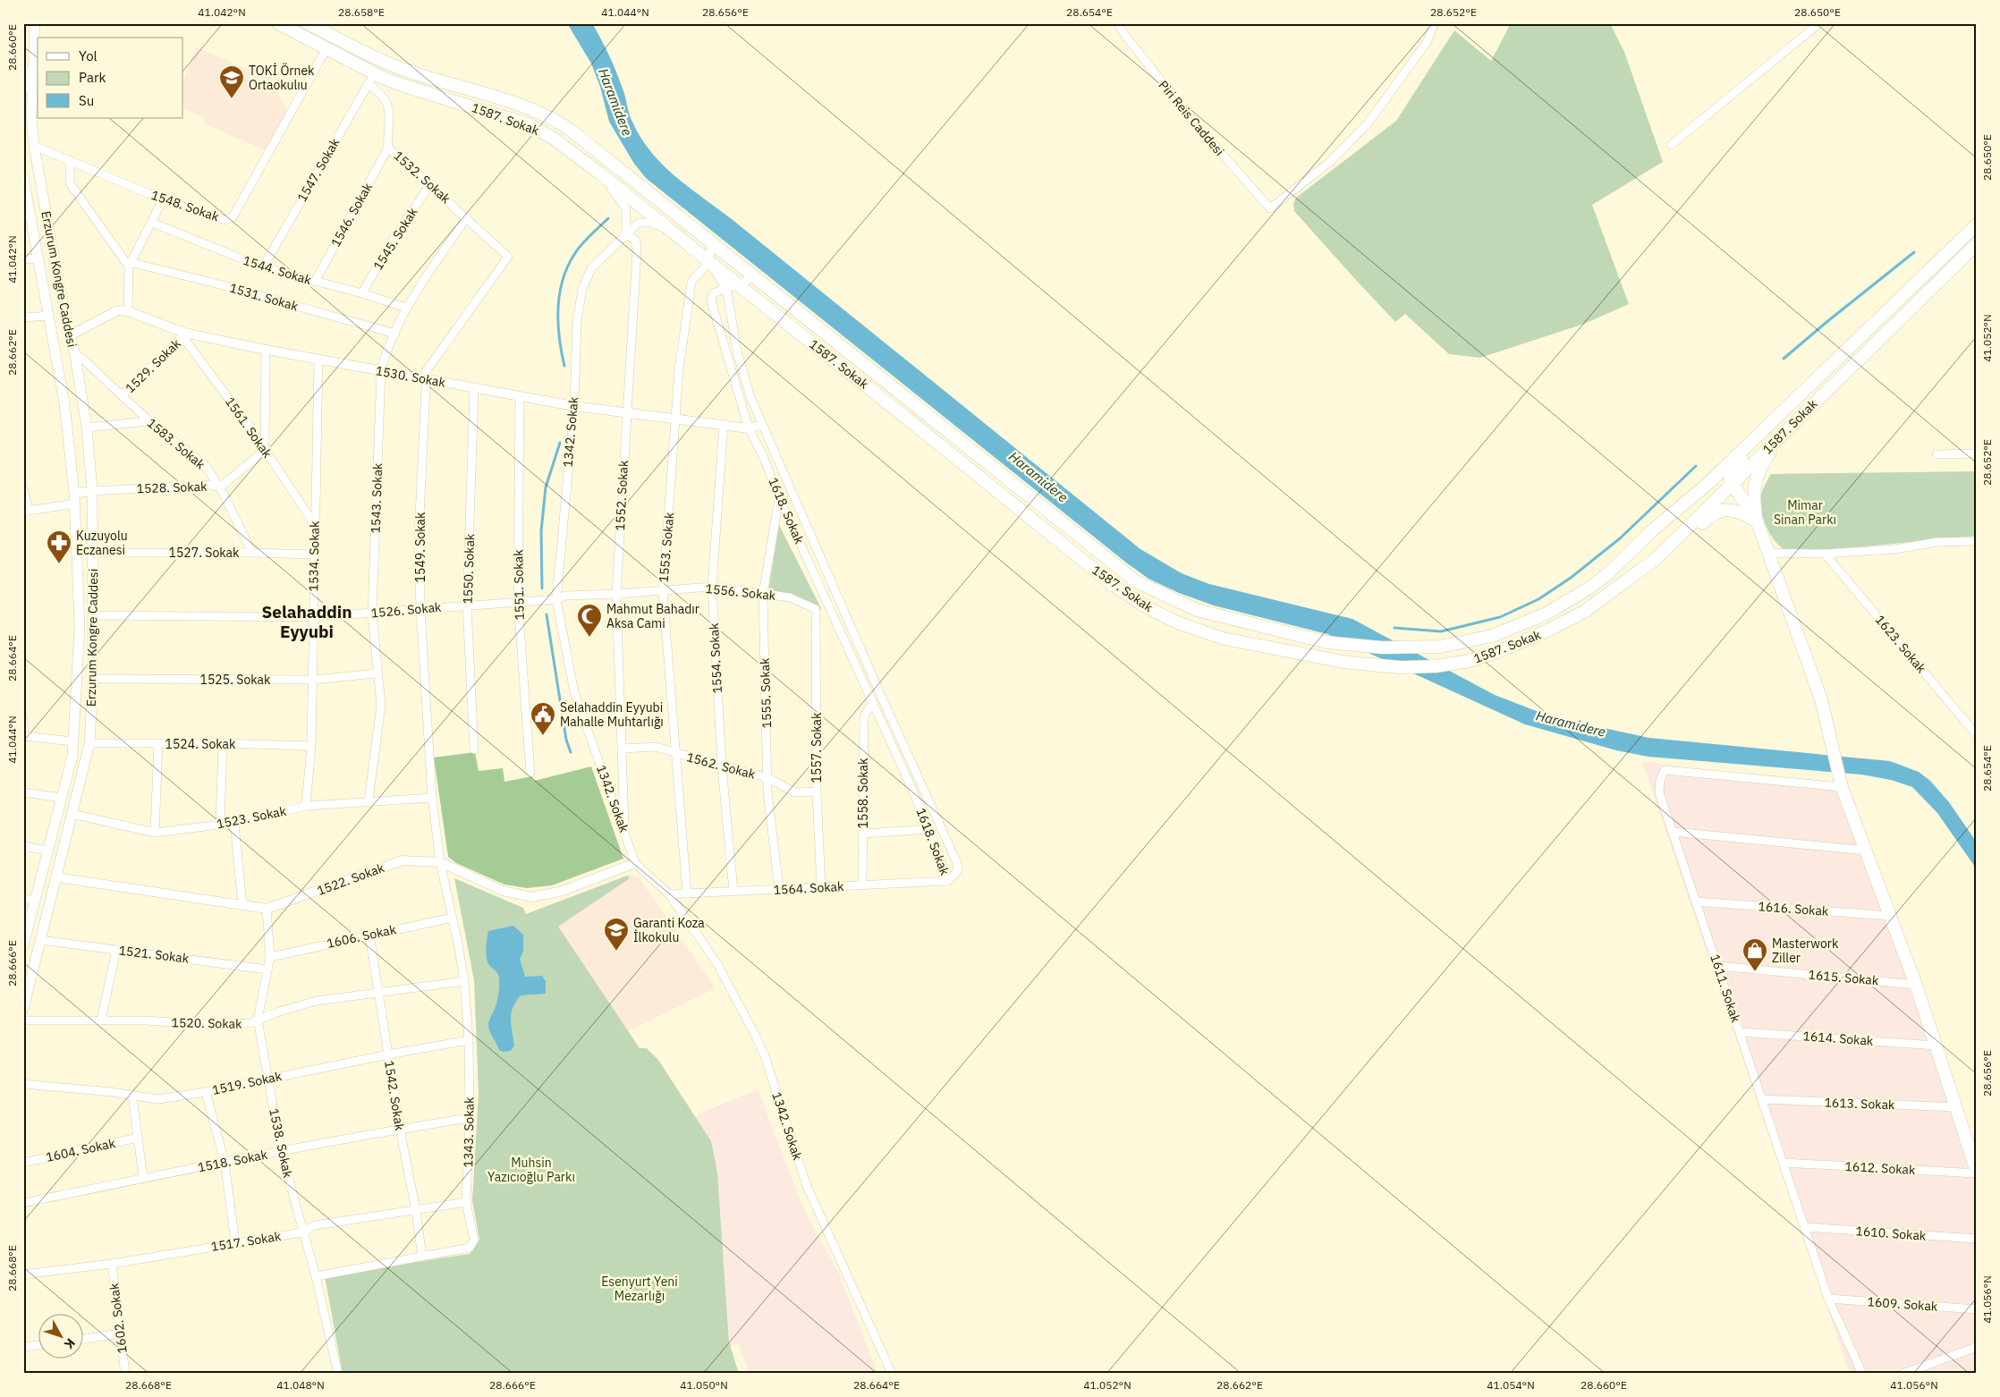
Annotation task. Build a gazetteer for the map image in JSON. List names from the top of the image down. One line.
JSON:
{"streets":{"main road":["1587. Sokak","Erzurum Kongre Caddesi"],"street":["Piri Reis Caddesi","1547. Sokak","1532. Sokak","1548. Sokak","1546. Sokak","1545. Sokak","1544. Sokak","1531. Sokak","1529. Sokak","1530. Sokak","1561. Sokak","1342. Sokak","1583. Sokak","1528. Sokak","1552. Sokak","1543. Sokak","1618. Sokak","1549. Sokak","1553. Sokak","1527. Sokak","1534. Sokak","1550. Sokak","1551. Sokak","1556. Sokak","1526. Sokak","1623. Sokak","1554. Sokak","1525. Sokak","1555. Sokak","1524. Sokak","1557. Sokak","1562. Sokak","1558. Sokak","1523. Sokak","1522. Sokak","1564. Sokak","1616. Sokak","1606. Sokak","1521. Sokak","1615. Sokak","1611. Sokak","1520. Sokak","1614. Sokak","1519. Sokak","1542. Sokak","1613. Sokak","1343. Sokak","1538. Sokak","1604. Sokak","1518. Sokak","1612. Sokak","1610. Sokak","1517. Sokak","1609. Sokak","1602. Sokak"]},"crossings":[["1587. Sokak","1547. Sokak"],["1587. Sokak","1532. Sokak"],["1587. Sokak","1548. Sokak"],["1587. Sokak","1342. Sokak"],["1587. Sokak","1618. Sokak"],["1587. Sokak","1553. Sokak"],["1547. Sokak","1532. Sokak"],["1547. Sokak","1544. Sokak"],["1532. Sokak","1546. Sokak"],["1532. Sokak","1545. Sokak"],["1532. Sokak","1543. Sokak"],["1532. Sokak","1549. Sokak"],["1548. Sokak","Erzurum Kongre Caddesi"],["1546. Sokak","1544. Sokak"],["1545. Sokak","1544. Sokak"],["1544. Sokak","1543. Sokak"],["Erzurum Kongre Caddesi","1583. Sokak"],["Erzurum Kongre Caddesi","1528. Sokak"],["Erzurum Kongre Caddesi","1527. Sokak"],["Erzurum Kongre Caddesi","1526. Sokak"],["Erzurum Kongre Caddesi","1525. Sokak"],["Erzurum Kongre Caddesi","1524. Sokak"],["Erzurum Kongre Caddesi","1523. Sokak"],["Erzurum Kongre Caddesi","1522. Sokak"],["Erzurum Kongre Caddesi","1521. Sokak"],["1531. Sokak","1543. Sokak"],["1529. Sokak","1530. Sokak"],["1529. Sokak","1561. Sokak"],["1529. Sokak","1583. Sokak"],["1530. Sokak","1561. Sokak"],["1530. Sokak","1342. Sokak"],["1530. Sokak","1552. Sokak"],["1530. Sokak","1543. Sokak"],["1530. Sokak","1618. Sokak"],["1530. Sokak","1549. Sokak"],["1530. Sokak","1553. Sokak"],["1530. Sokak","1534. Sokak"],["1530. Sokak","1550. Sokak"],["1530. Sokak","1551. Sokak"],["1530. Sokak","1554. Sokak"],["1561. Sokak","1528. Sokak"],["1561. Sokak","1534. Sokak"],["1342. Sokak","1552. Sokak"],["1342. Sokak","1556. Sokak"],["1342. Sokak","1526. Sokak"],["1342. Sokak","1522. Sokak"],["1342. Sokak","1564. Sokak"],["1583. Sokak","1528. Sokak"],["1583. Sokak","1527. Sokak"],["1552. Sokak","1556. Sokak"],["1552. Sokak","1562. Sokak"],["1543. Sokak","1526. Sokak"],["1543. Sokak","1525. Sokak"],["1543. Sokak","1523. Sokak"],["1618. Sokak","1553. Sokak"],["1618. Sokak","1555. Sokak"],["1618. Sokak","1558. Sokak"],["1618. Sokak","1564. Sokak"],["1549. Sokak","1526. Sokak"],["1549. Sokak","1523. Sokak"],["1549. Sokak","1522. Sokak"],["1549. Sokak","1343. Sokak"],["1553. Sokak","1556. Sokak"],["1553. Sokak","1562. Sokak"],["1553. Sokak","1564. Sokak"],["1527. Sokak","1534. Sokak"],["1534. Sokak","1526. Sokak"],["1534. Sokak","1525. Sokak"],["1534. Sokak","1524. Sokak"],["1534. Sokak","1523. Sokak"],["1550. Sokak","1526. Sokak"],["1551. Sokak","1526. Sokak"],["1556. Sokak","1526. Sokak"],["1556. Sokak","1554. Sokak"],["1556. Sokak","1555. Sokak"],["1556. Sokak","1557. Sokak"],["1554. Sokak","1562. Sokak"],["1554. Sokak","1564. Sokak"],["1555. Sokak","1562. Sokak"],["1555. Sokak","1564. Sokak"],["1557. Sokak","1562. Sokak"],["1557. Sokak","1564. Sokak"],["1558. Sokak","1564. Sokak"],["1522. Sokak","1343. Sokak"],["1522. Sokak","1538. Sokak"],["1616. Sokak","1611. Sokak"],["1606. Sokak","1542. Sokak"],["1606. Sokak","1343. Sokak"],["1606. Sokak","1538. Sokak"],["1521. Sokak","1538. Sokak"],["1615. Sokak","1611. Sokak"],["1611. Sokak","1614. Sokak"],["1611. Sokak","1613. Sokak"],["1611. Sokak","1612. Sokak"],["1611. Sokak","1610. Sokak"],["1611. Sokak","1609. Sokak"],["1520. Sokak","1542. Sokak"],["1520. Sokak","1343. Sokak"],["1520. Sokak","1538. Sokak"],["1519. Sokak","1542. Sokak"],["1519. Sokak","1343. Sokak"],["1519. Sokak","1538. Sokak"],["1542. Sokak","1343. Sokak"],["1542. Sokak","1518. Sokak"],["1542. Sokak","1517. Sokak"],["1343. Sokak","1538. Sokak"],["1343. Sokak","1518. Sokak"],["1343. Sokak","1517. Sokak"],["1538. Sokak","1518. Sokak"],["1538. Sokak","1517. Sokak"],["1517. Sokak","1602. Sokak"]],"districts":["Selahaddin Eyyubi"],"water":["Haramidere"],"parks":["Mimar Sinan Parkı","Muhsin Yazıcıoğlu Parkı","Esenyurt Yeni Mezarlığı"],"places":{"school or university":["TOKİ Örnek Ortaokulıu","Garanti Koza İlkokulu"],"pharmacy":["Kuzuyolu Eczanesi"],"mosque":["Mahmut Bahadır Aksa Cami"],"public building":["Selahaddin Eyyubi Mahalle Muhtarlığı"],"shop":["Masterwork Ziller"]},"legend":["Yol","Park","Su"],"north":"bottom right","coordinates":["41.042°N","28.658°E","41.044°N","28.656°E","28.654°E","28.652°E","28.650°E","28.660°E","41.052°N","28.662°E","28.664°E","28.666°E","28.668°E","41.056°N","41.048°N","41.050°N","41.054°N"]}
